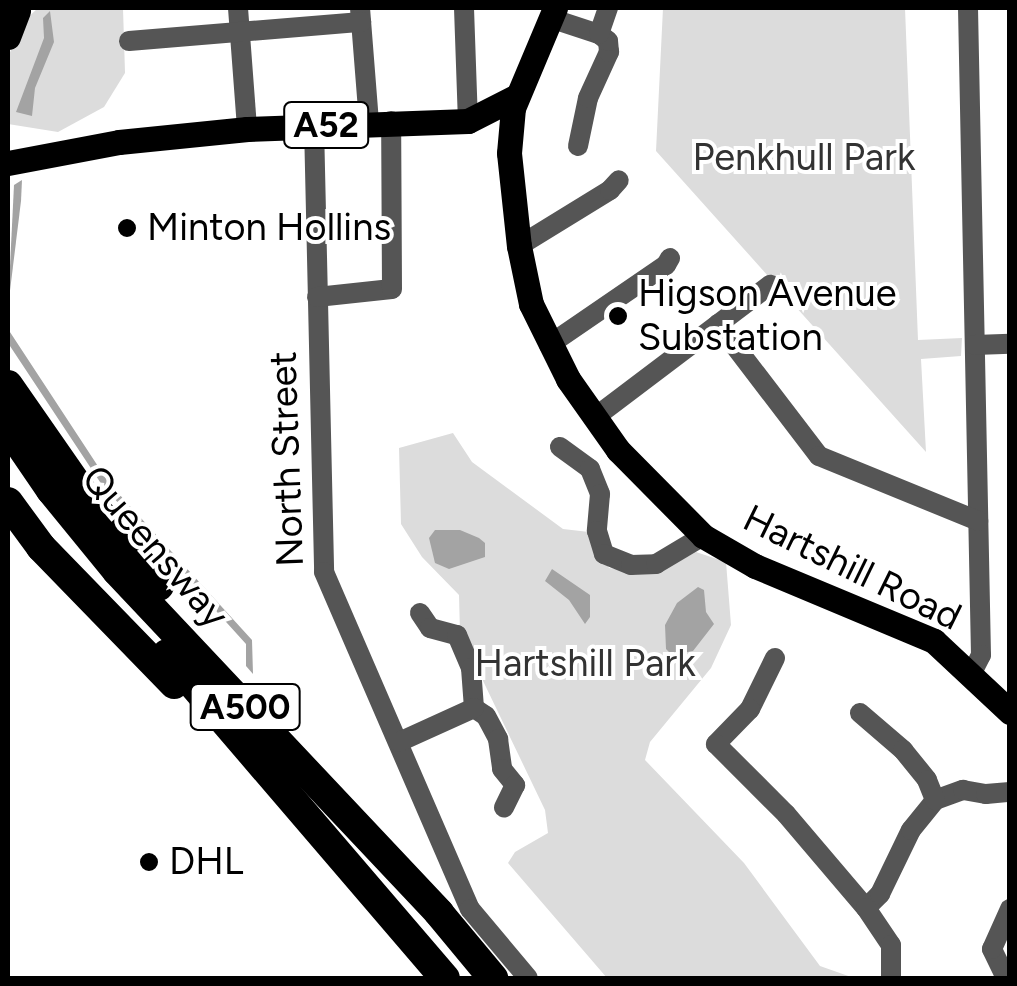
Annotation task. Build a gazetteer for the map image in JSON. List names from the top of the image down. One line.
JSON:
{"streets":{"highway":["Queensway","A500"],"main road":["A52","Hartshill Road"],"street":["North Street"]},"crossings":[["A52","North Street"],["A52","Hartshill Road"]],"parks":["Penkhull Park","Hartshill Park"],"places":["Minton Hollins","Higson Avenue Substation","DHL"]}
